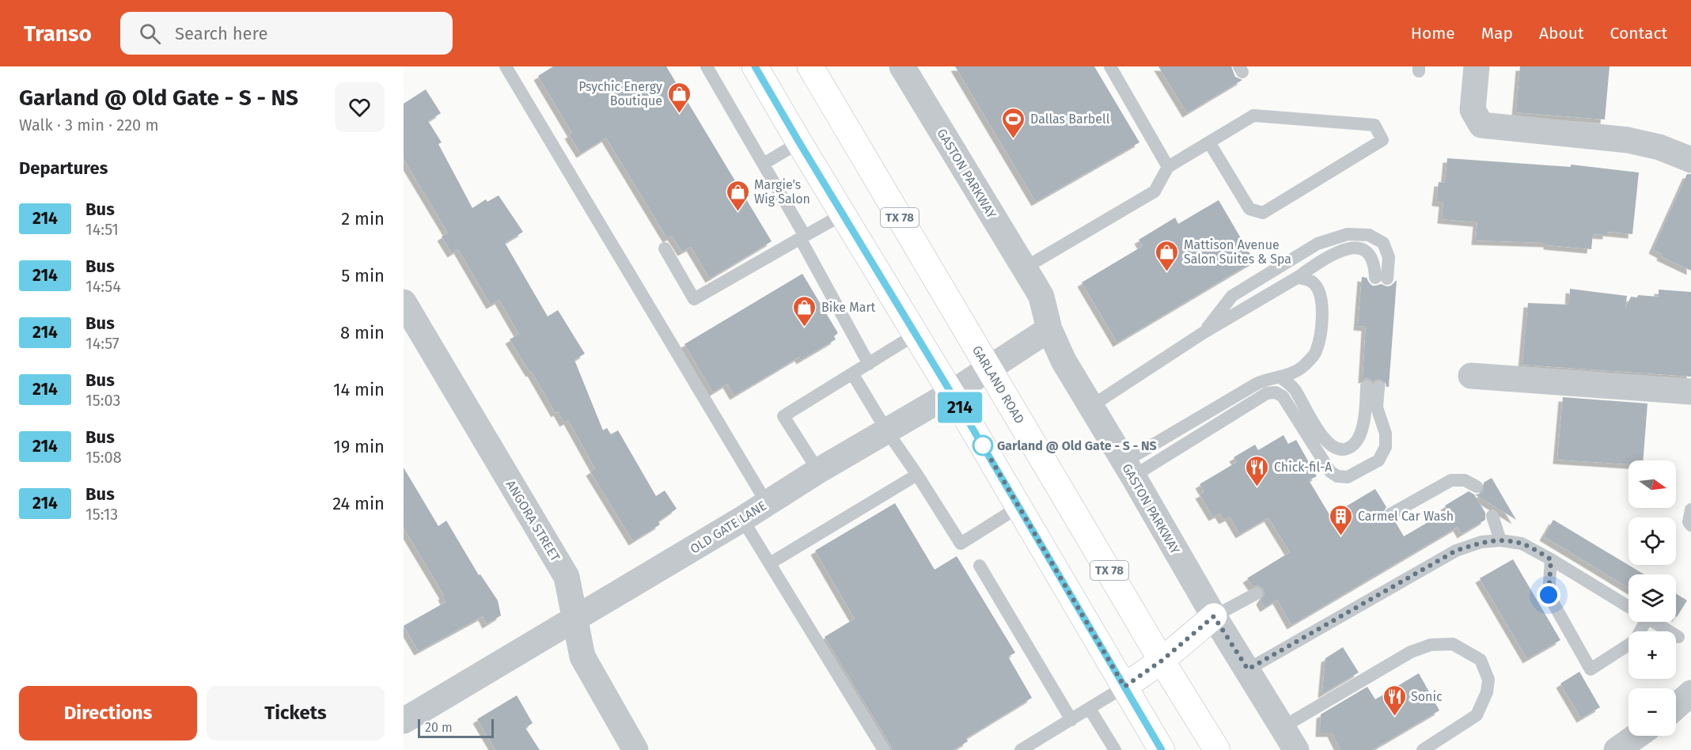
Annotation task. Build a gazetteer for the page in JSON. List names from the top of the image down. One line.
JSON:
{"streets":{"main road":["TX 78","GARLAND ROAD"],"street":["GASTON PARKWAY","ANGORA STREET","OLD GATE LANE"]},"crossings":[["GASTON PARKWAY","OLD GATE LANE"],["GARLAND ROAD","OLD GATE LANE"],["ANGORA STREET","OLD GATE LANE"]],"places":{"shop":["Psychic Energy Boutique","Margie's Wig Salon","Mattison Avenue Salon Suites & Spa","Bike Mart"],"sports":["Dallas Barbell"],"other":["Garland @ Old Gate - S - NS"],"restaurant":["Chick-fil-A","Sonic"],"building":["Carmel Car Wash"]},"lines":["bus line 214"],"scale_bar":"20 m","north":"right","page":{"header":"Transo","search":"Search here","nav":["Home","Map","About","Contact"],"heading":[["Garland @ Old Gate - S - NS","Walk · 3 min · 220 m"],"Departures"],"on_map":"214","list":[{"mark":"214","name":"Bus","note":"14:51","value":"2 min"},{"mark":"214","name":"Bus","note":"14:54","value":"5 min"},{"mark":"214","name":"Bus","note":"14:57","value":"8 min"},{"mark":"214","name":"Bus","note":"15:03","value":"14 min"},{"mark":"214","name":"Bus","note":"15:08","value":"19 min"},{"mark":"214","name":"Bus","note":"15:13","value":"24 min"}],"map_buttons":["+","−"],"buttons":["Directions","Tickets"],"scale":"20 m"}}
